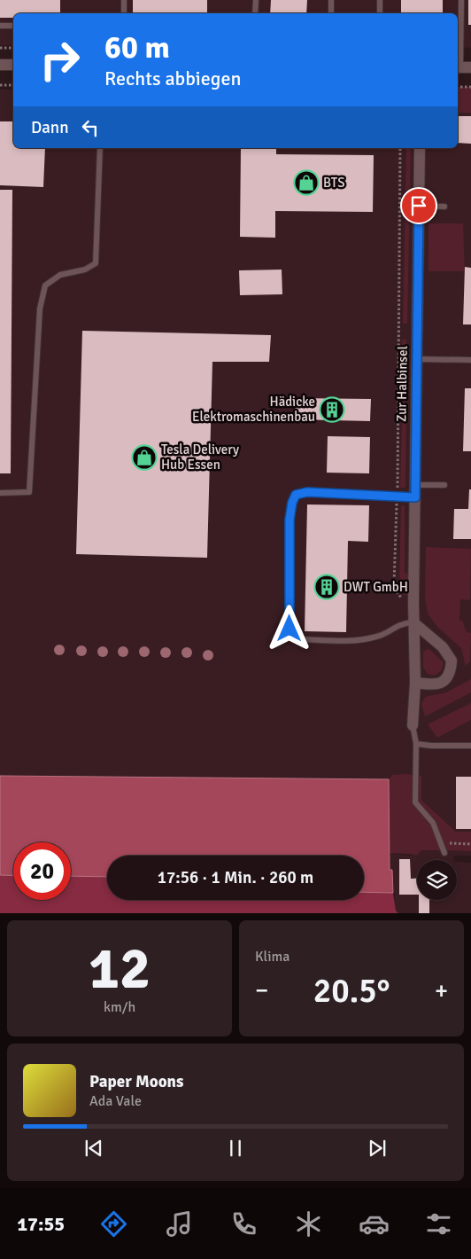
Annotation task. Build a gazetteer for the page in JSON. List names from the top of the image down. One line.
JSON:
{"streets":{"street":["Zur Halbinsel"]},"places":{"shop":["BTS","Tesla Delivery Hub Essen"],"building":["Hädicke Elektromaschinenbau","DWT GmbH"]},"page":{"turn":["60 m","Rechts abbiegen"],"then":"Dann","limit":"20","trip":"17:56 · 1 Min. · 260 m","tile":[["12","km/h"],"Klima"],"heat":["−","20.5°","+"],"song":["Paper Moons","Ada Vale"],"tabs":"17:55"}}
